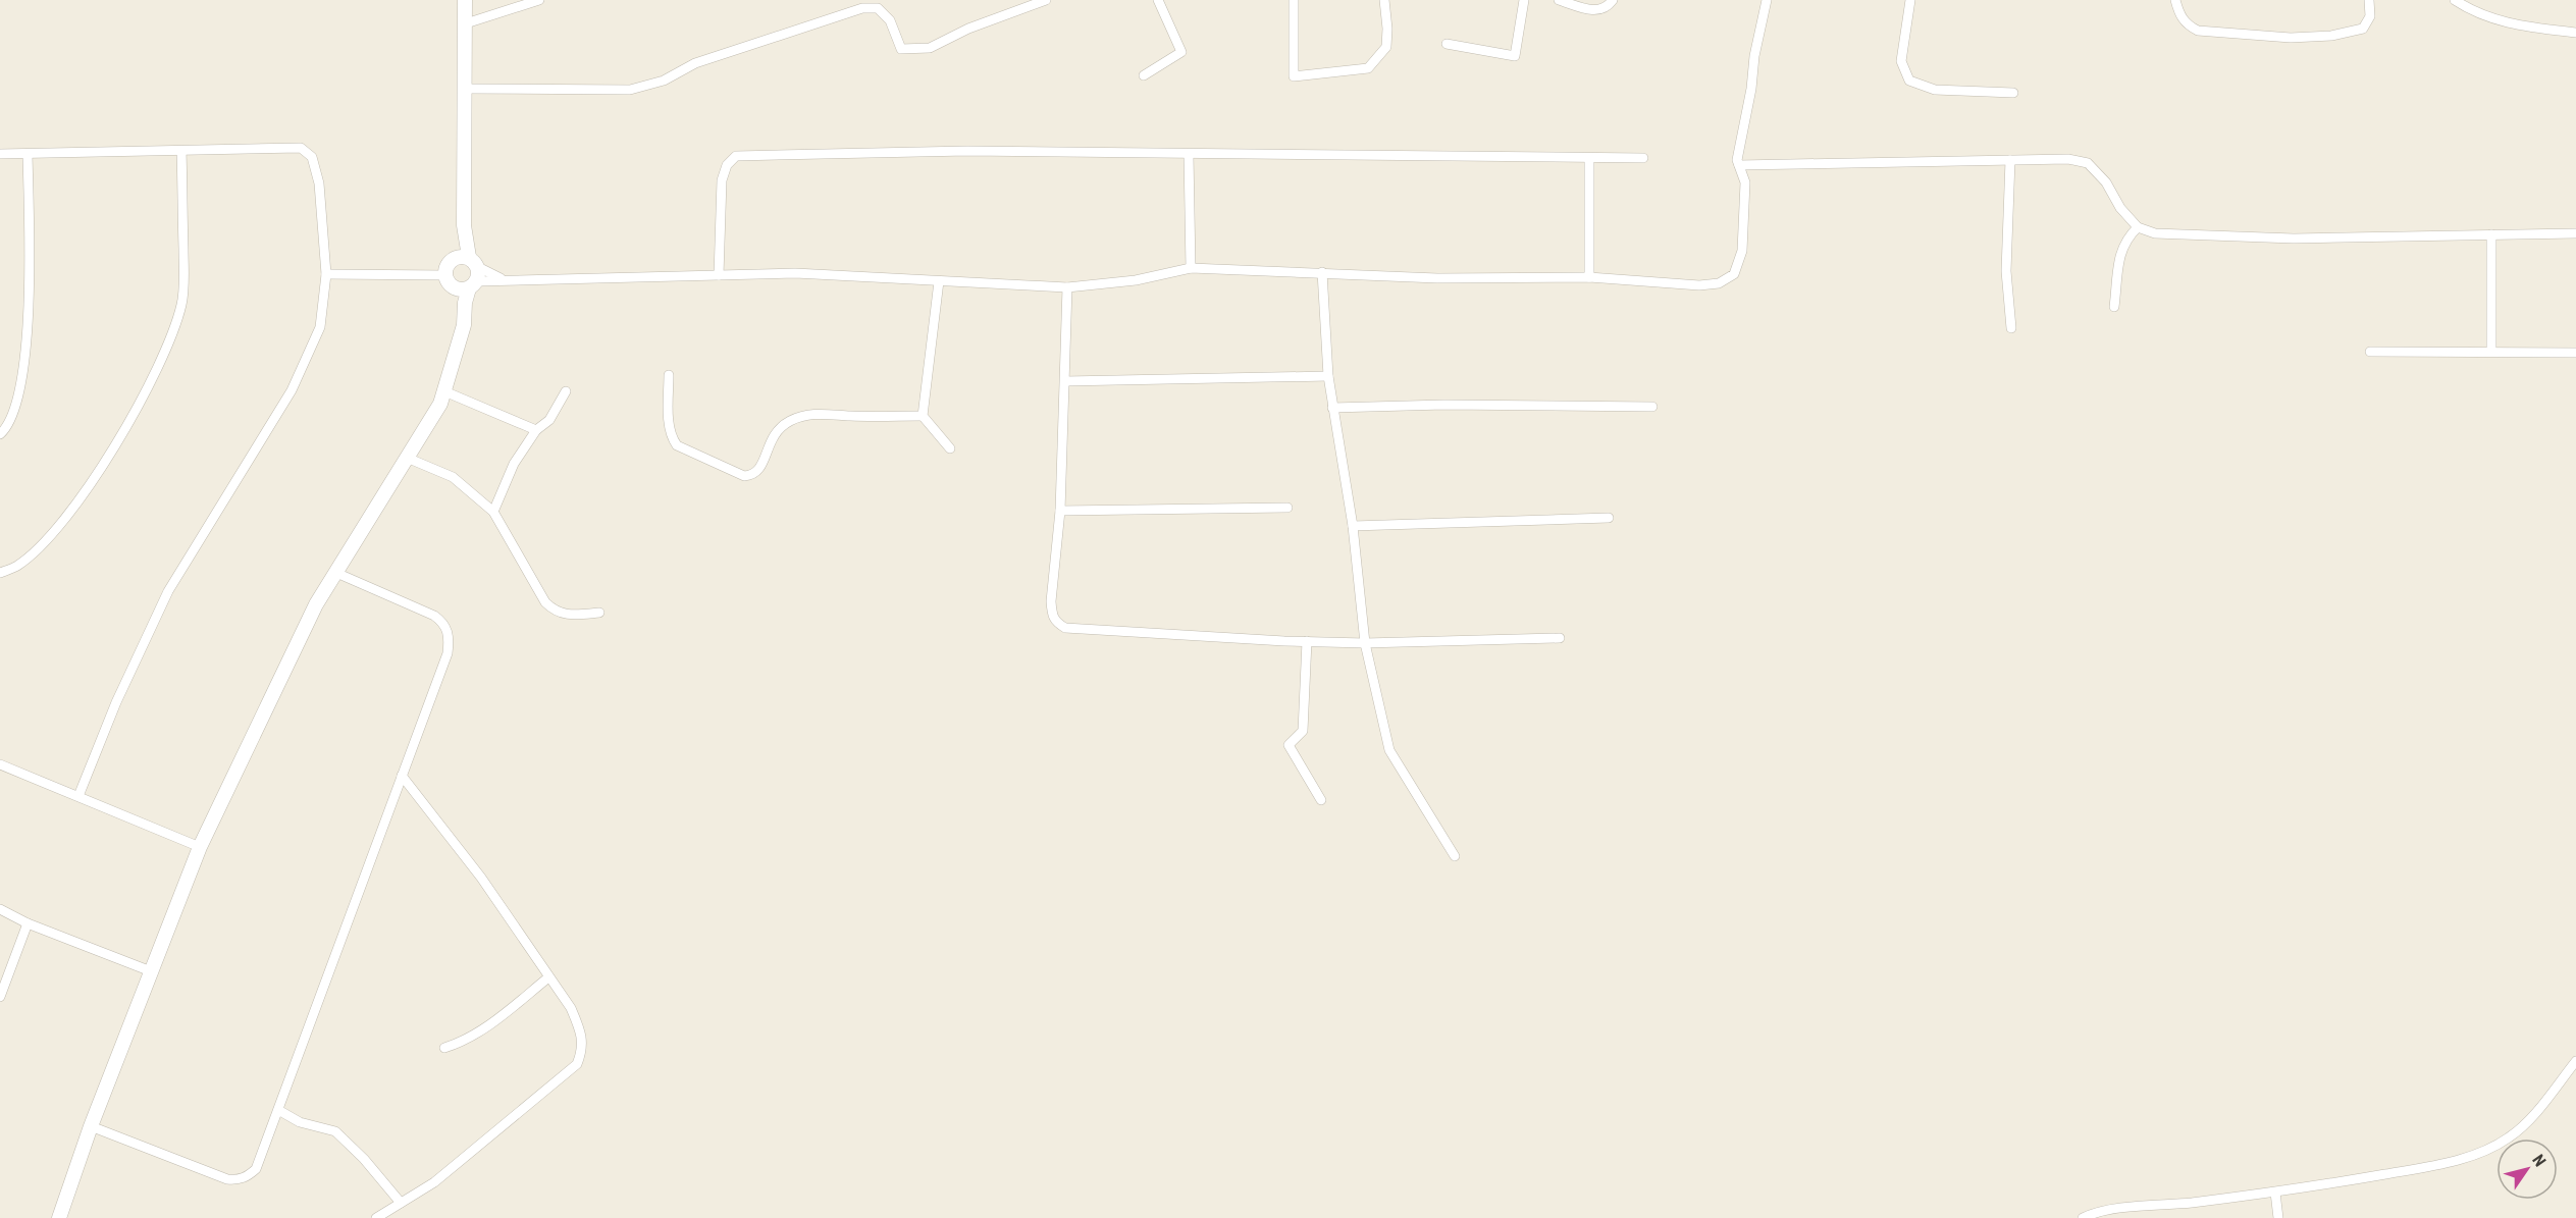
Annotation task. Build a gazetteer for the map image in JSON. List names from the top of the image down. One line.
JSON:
{"north":"top right"}
